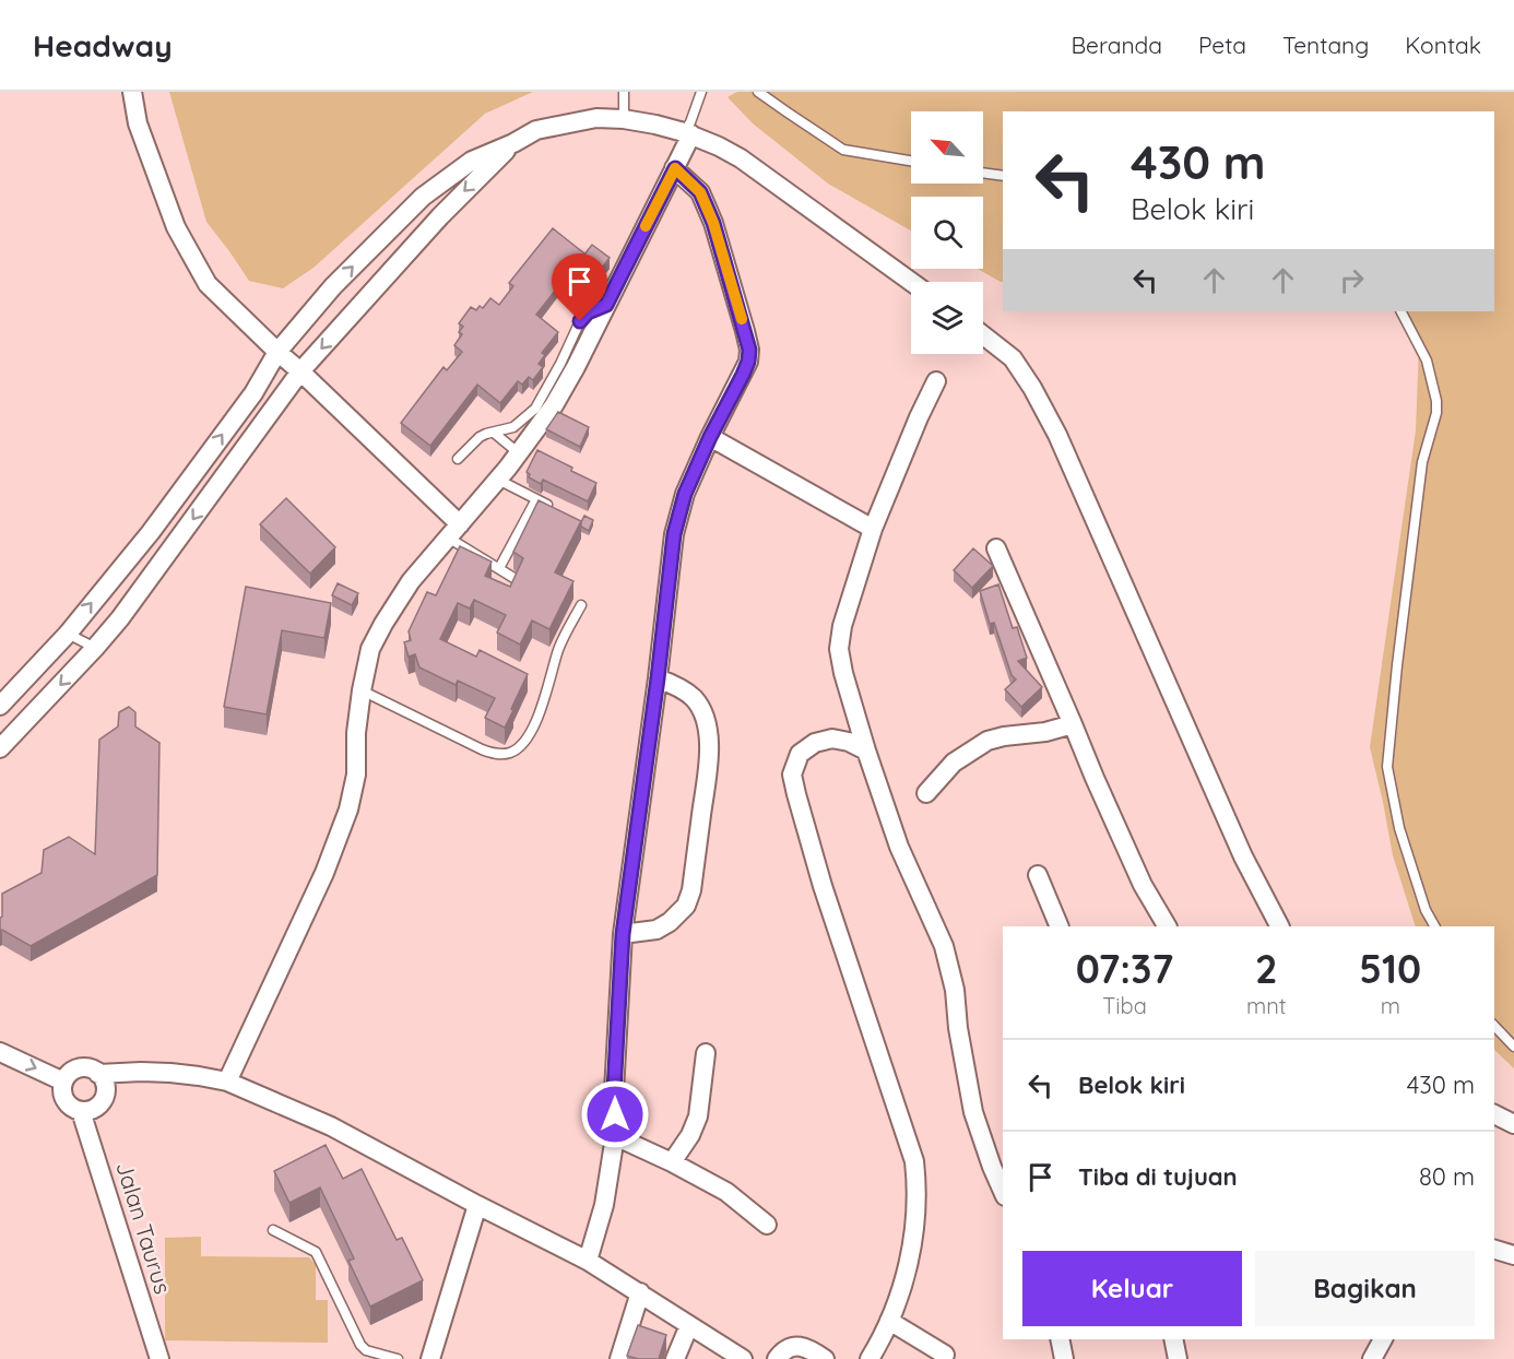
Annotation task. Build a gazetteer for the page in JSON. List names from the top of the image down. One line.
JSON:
{"streets":{"street":["Jalan Taurus"]},"north":"top left","page":{"header":"Headway","nav":["Beranda","Peta","Tentang","Kontak"],"turn":["430 m","Belok kiri"],"eta":["07:37","Tiba","2","mnt","510","m"],"list":[{"name":"Belok kiri","value":"430 m"},{"name":"Tiba di tujuan","value":"80 m"}],"buttons":["Keluar","Bagikan"]}}
